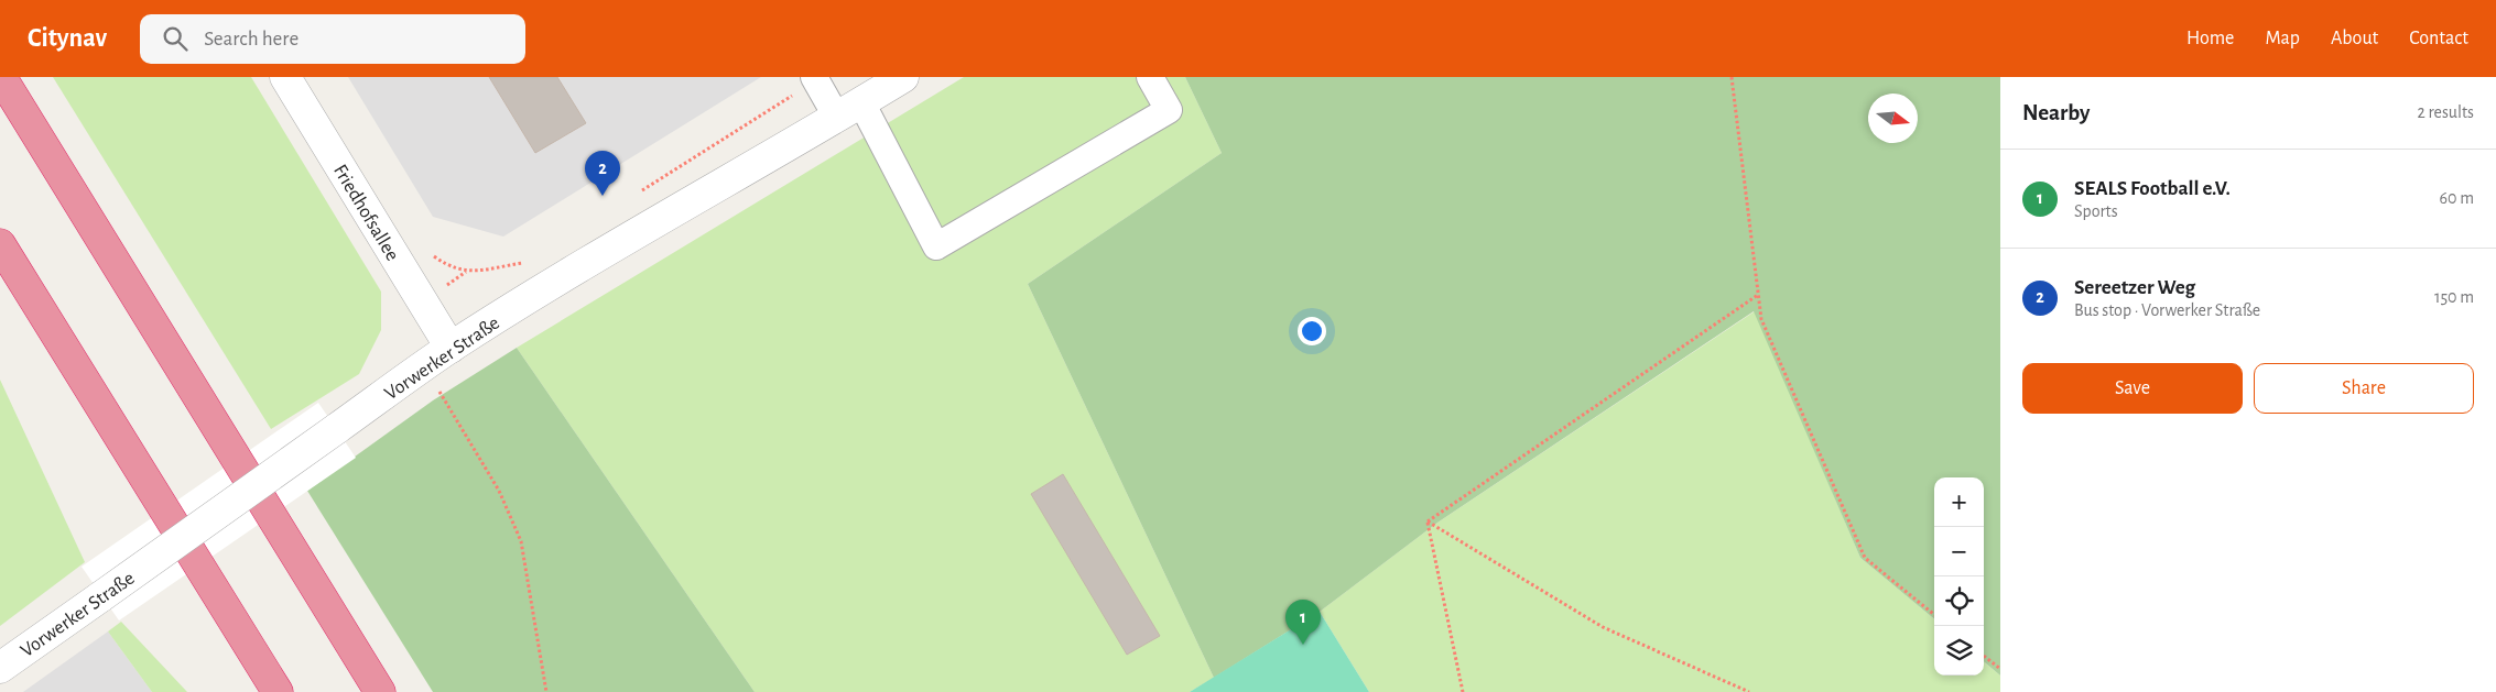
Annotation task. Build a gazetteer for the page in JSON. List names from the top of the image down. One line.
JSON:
{"streets":{"street":["Friedhofsallee","Vorwerker Straße"]},"crossings":[["Friedhofsallee","Vorwerker Straße"]],"north":"right","page":{"header":"Citynav","search":"Search here","nav":["Home","Map","About","Contact"],"heading":["Nearby","2 results"],"list":[{"mark":"1","name":"SEALS Football e.V.","note":"Sports","value":"60 m"},{"mark":"2","name":"Sereetzer Weg","note":"Bus stop · Vorwerker Straße","value":"150 m"}],"pins":["2","1"],"buttons":["Save","Share"],"map_buttons":["+","−"]}}
